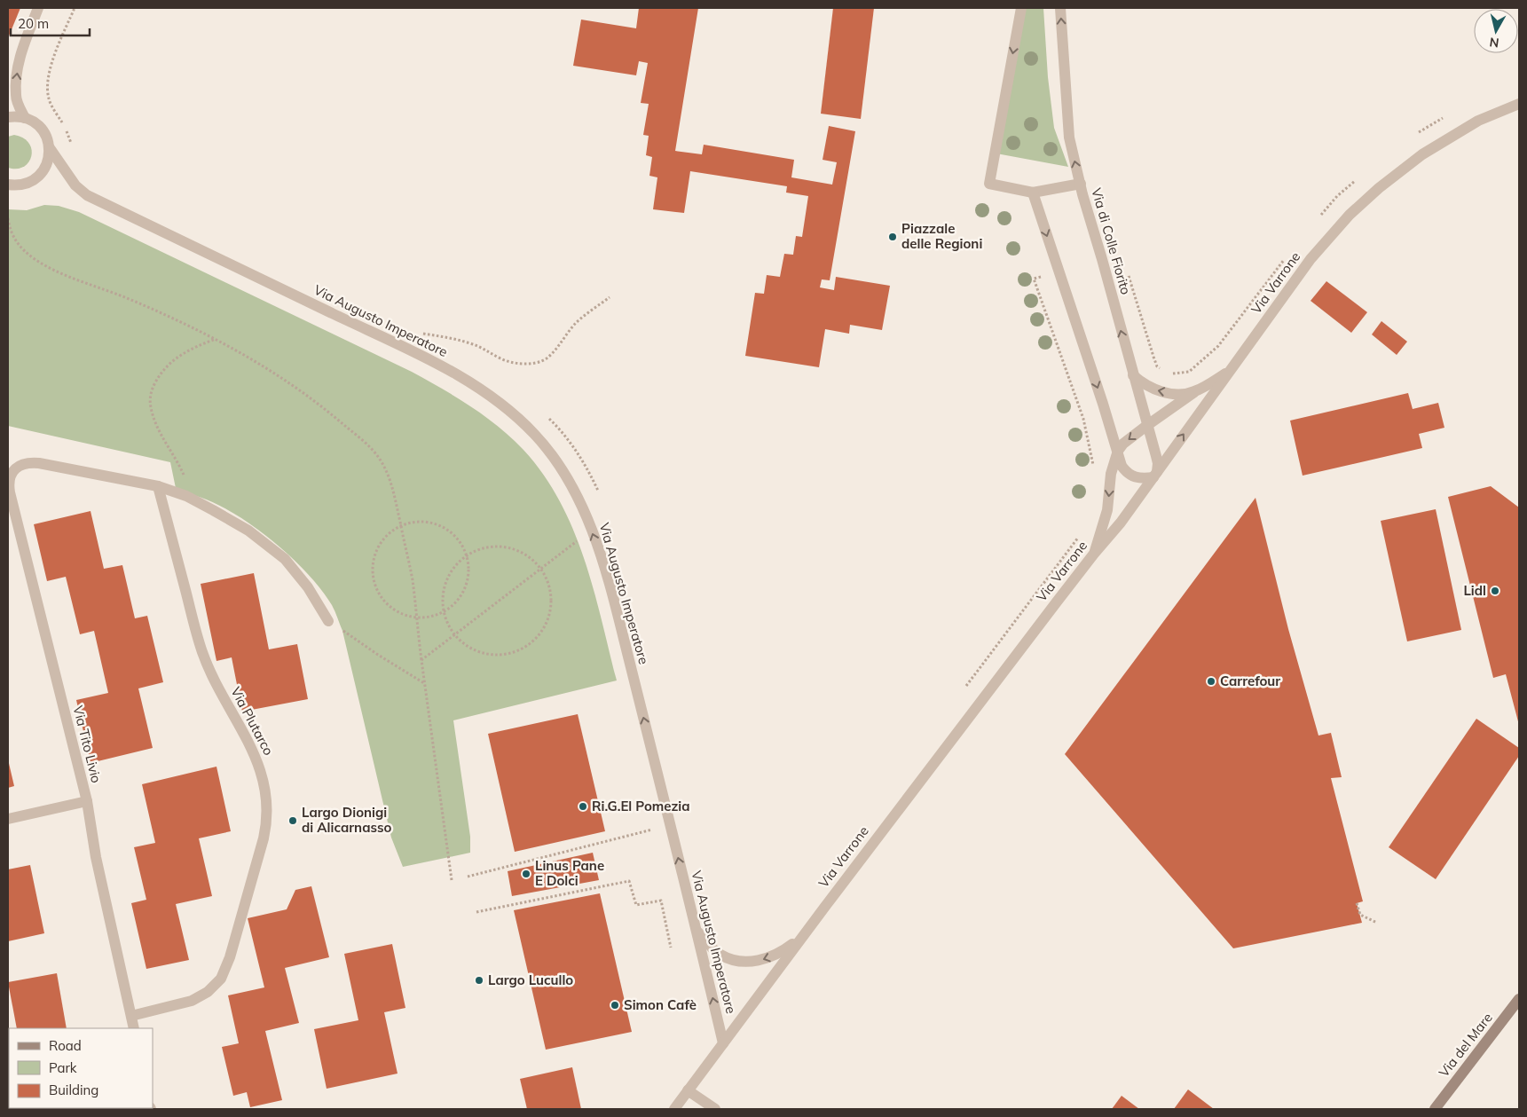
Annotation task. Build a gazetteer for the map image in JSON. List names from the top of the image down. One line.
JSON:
{"streets":{"main road":["Via del Mare"],"street":["Via di Colle Fiorito","Via Varrone","Via Augusto Imperatore","Via Plutarco","Via Tito Livio"]},"crossings":[["Via di Colle Fiorito","Via Varrone"],["Via Varrone","Via Augusto Imperatore"],["Via Plutarco","Via Tito Livio"]],"one_way":["Via Augusto Imperatore"],"places":["Piazzale delle Regioni","Lidl","Carrefour","Ri.G.El Pomezia","Largo Dionigi di Alicarnasso","Linus Pane E Dolci","Largo Lucullo","Simon Cafè"],"legend":["Road","Park","Building"],"scale_bar":"20 m","north":"bottom"}
